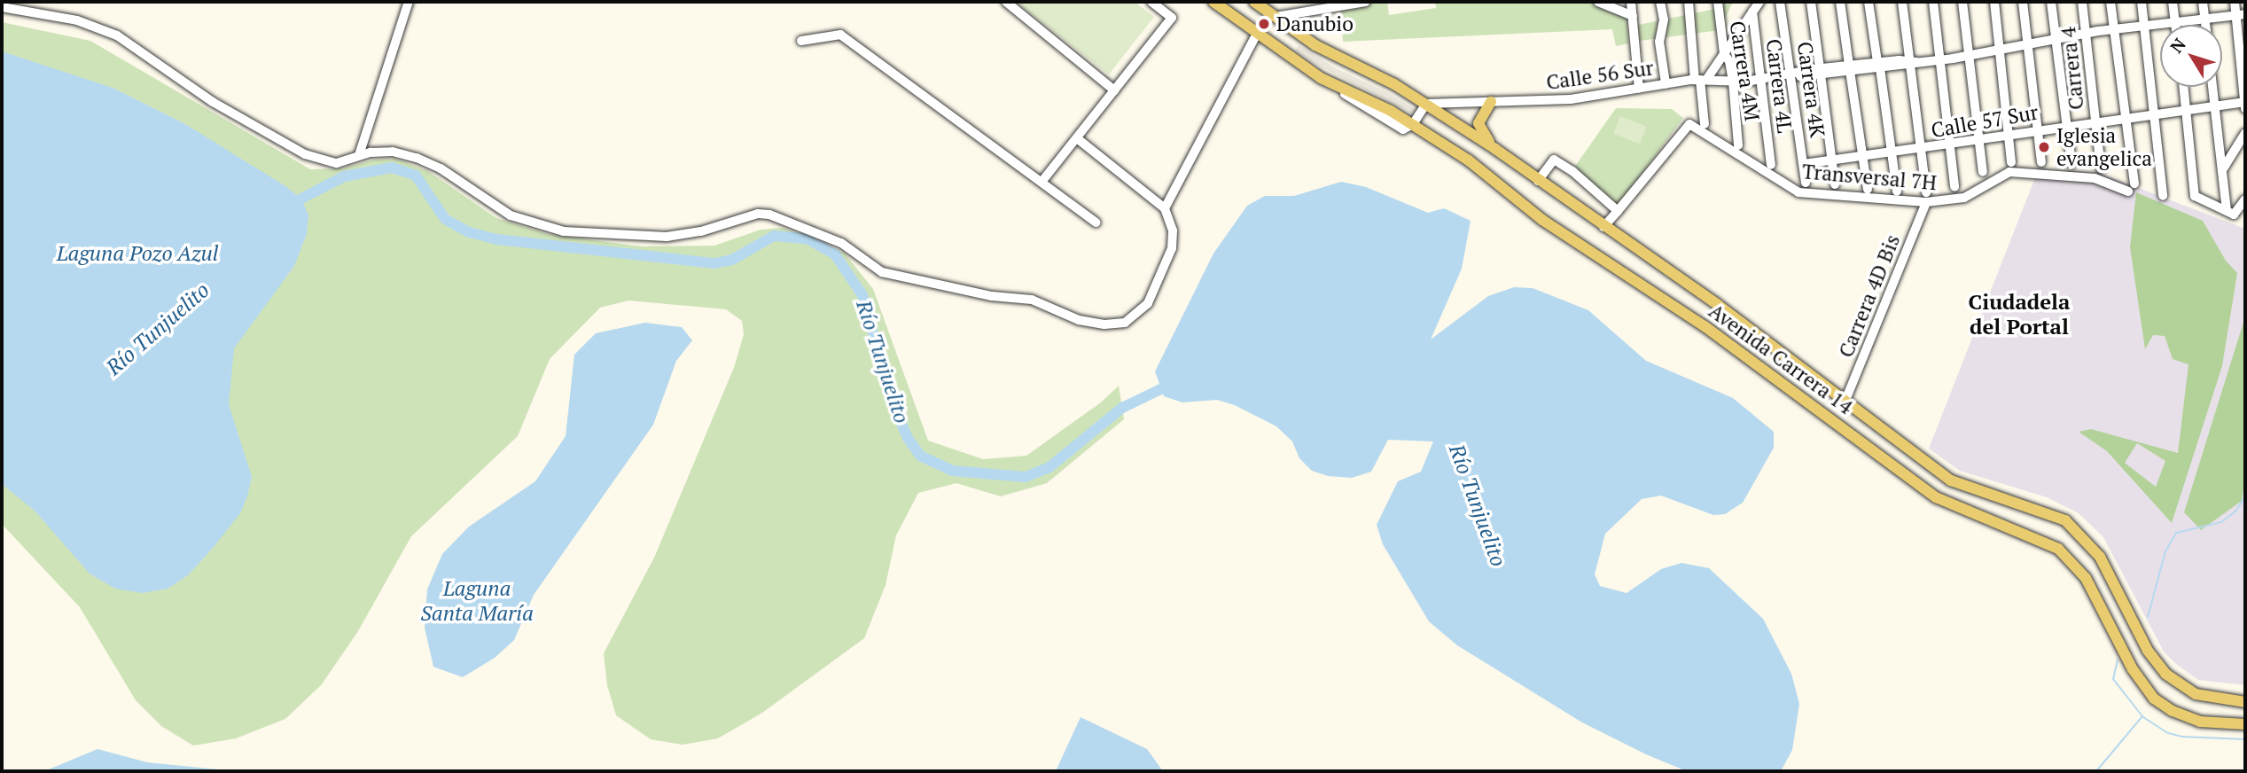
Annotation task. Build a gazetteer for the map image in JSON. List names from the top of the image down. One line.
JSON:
{"streets":{"main road":["Avenida Carrera 14"],"street":["Carrera 4","Carrera 4M","Calle 56 Sur","Carrera 4L","Carrera 4K","Calle 57 Sur","Transversal 7H","Carrera 4D Bis"]},"crossings":[["Carrera 4","Calle 56 Sur"],["Carrera 4","Calle 57 Sur"],["Carrera 4M","Calle 56 Sur"],["Calle 56 Sur","Carrera 4L"],["Calle 56 Sur","Carrera 4K"],["Calle 56 Sur","Avenida Carrera 14"],["Carrera 4K","Calle 57 Sur"],["Calle 57 Sur","Transversal 7H"],["Transversal 7H","Carrera 4D Bis"],["Carrera 4D Bis","Avenida Carrera 14"]],"districts":["Ciudadela del Portal"],"water":["Laguna Pozo Azul","Río Tunjuelito","Laguna Santa María"],"places":["Danubio","Iglesia evangelica"],"north":"top left"}
